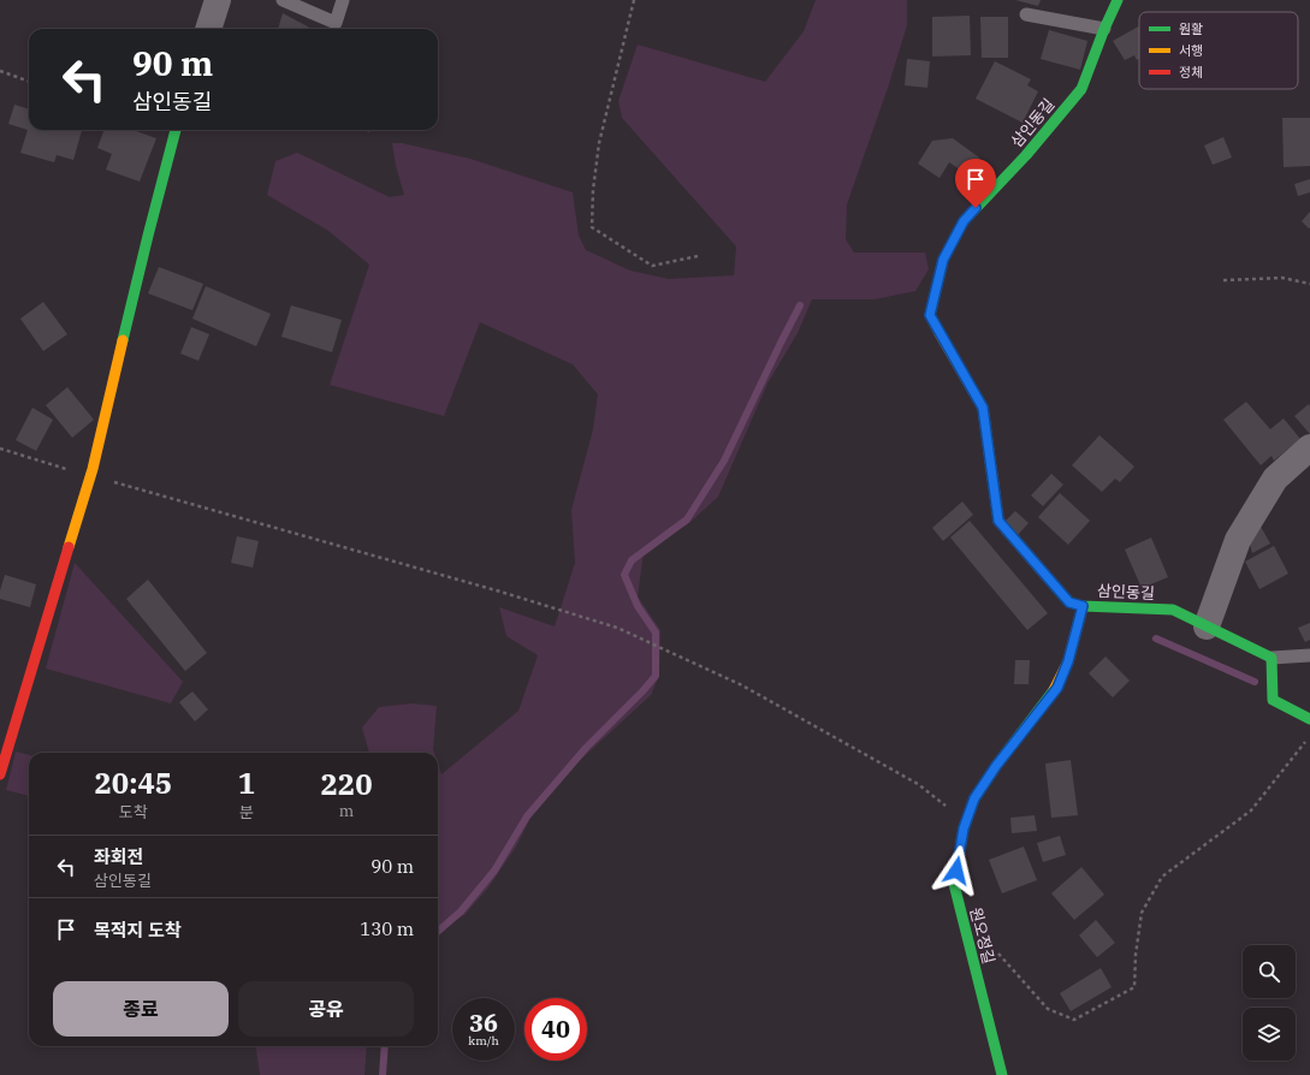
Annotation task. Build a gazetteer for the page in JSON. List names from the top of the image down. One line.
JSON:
{"streets":{"street":["삼인동길","원오정길"]},"crossings":[["삼인동길","원오정길"]],"legend":["원활","서행","정체"],"page":{"turn":["90 m","삼인동길"],"eta":["20:45","도착","1","분","220","m"],"list":[{"name":"좌회전","note":"삼인동길","value":"90 m"},{"name":"목적지 도착","value":"130 m"}],"buttons":["종료","공유"],"speed":"36 km/h","limit":"40"}}
